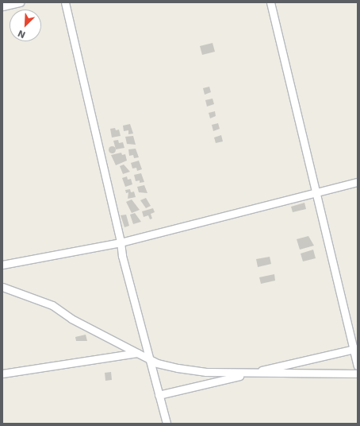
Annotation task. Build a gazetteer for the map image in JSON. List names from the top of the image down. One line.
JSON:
{"north":"bottom left"}
